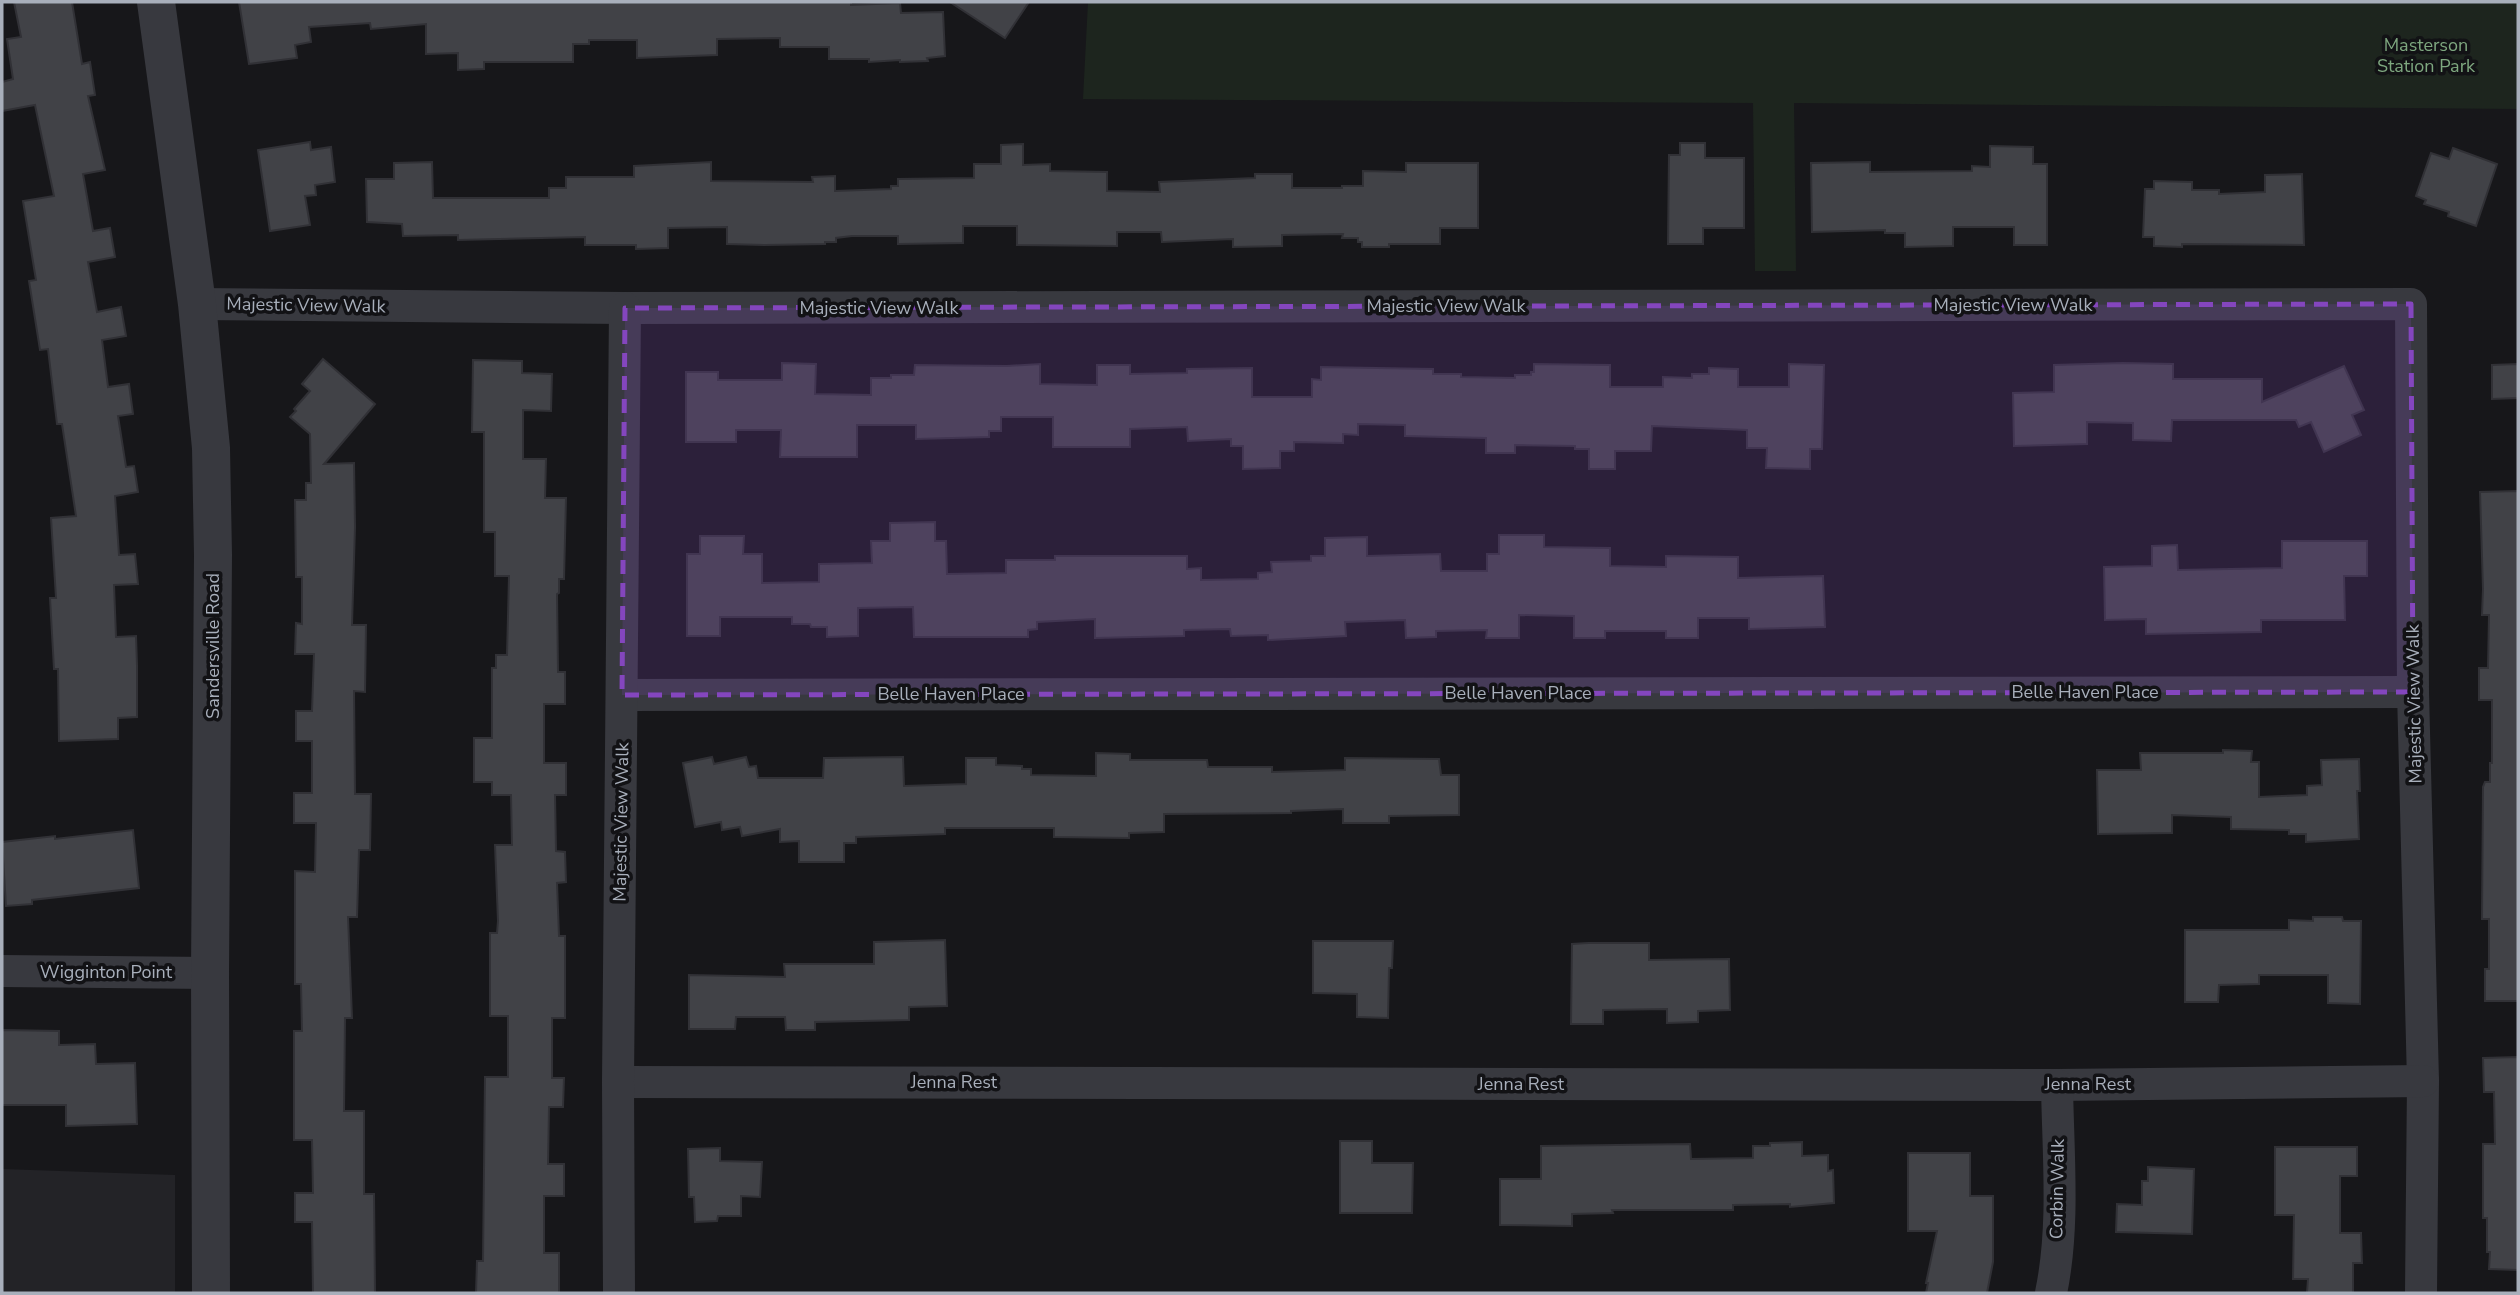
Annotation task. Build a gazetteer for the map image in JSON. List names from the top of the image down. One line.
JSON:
{"streets":{"street":["Majestic View Walk","Sandersville Road","Belle Haven Place","Wigginton Point","Jenna Rest","Corbin Walk"]},"crossings":[["Majestic View Walk","Sandersville Road"],["Majestic View Walk","Belle Haven Place"],["Majestic View Walk","Jenna Rest"],["Sandersville Road","Wigginton Point"],["Jenna Rest","Corbin Walk"]],"parks":["Masterson Station Park"]}
